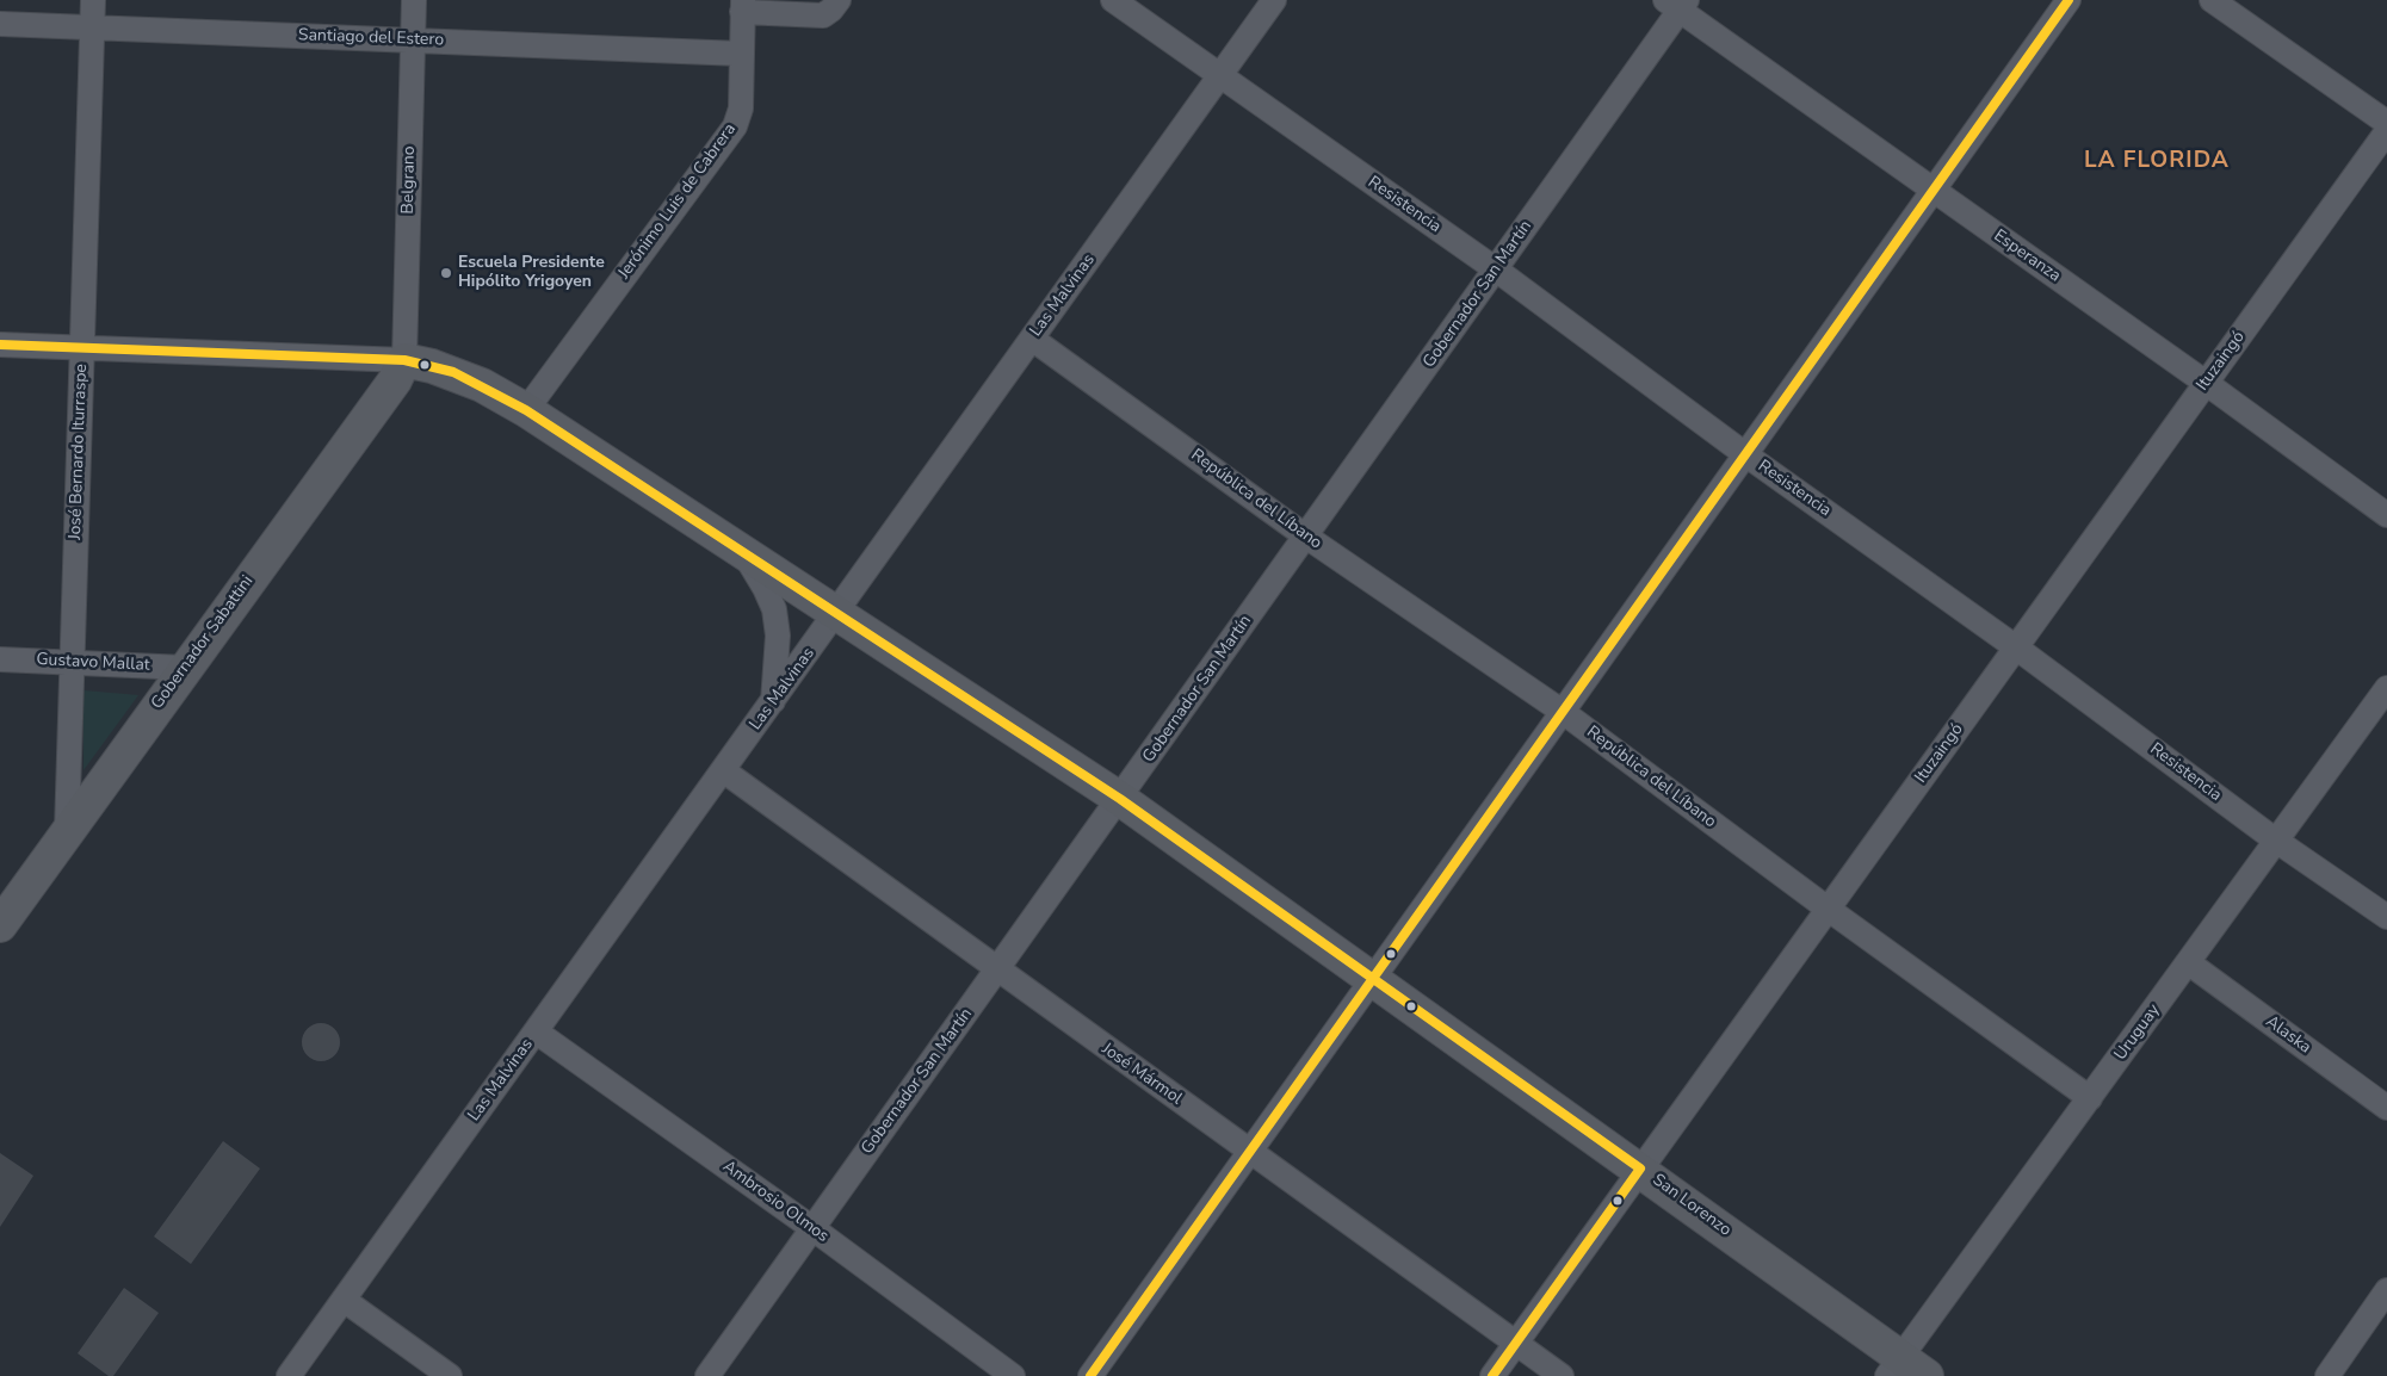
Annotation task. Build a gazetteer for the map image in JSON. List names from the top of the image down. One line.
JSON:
{"streets":{"main road":["Gobernador Sabattini","San Lorenzo"],"street":["Santiago del Estero","Belgrano","Jerónimo Luis de Cabrera","Resistencia","Esperanza","Gobernador San Martín","Las Malvinas","Ituzaingó","José Bernardo Iturraspe","República del Líbano","Gustavo Mallat","Uruguay","Alaska","José Mármol","Ambrosio Olmos"]},"crossings":[["Santiago del Estero","Belgrano"],["Santiago del Estero","Jerónimo Luis de Cabrera"],["Santiago del Estero","José Bernardo Iturraspe"],["Belgrano","Gobernador Sabattini"],["Belgrano","San Lorenzo"],["Jerónimo Luis de Cabrera","San Lorenzo"],["Resistencia","Gobernador San Martín"],["Resistencia","Las Malvinas"],["Resistencia","Ituzaingó"],["Resistencia","Uruguay"],["Esperanza","Gobernador San Martín"],["Esperanza","Ituzaingó"],["Gobernador San Martín","República del Líbano"],["Gobernador San Martín","José Mármol"],["Gobernador San Martín","Ambrosio Olmos"],["Gobernador San Martín","San Lorenzo"],["Las Malvinas","República del Líbano"],["Las Malvinas","José Mármol"],["Las Malvinas","Ambrosio Olmos"],["Las Malvinas","San Lorenzo"],["Ituzaingó","República del Líbano"],["Ituzaingó","José Mármol"],["Ituzaingó","San Lorenzo"],["José Bernardo Iturraspe","Gobernador Sabattini"],["José Bernardo Iturraspe","Gustavo Mallat"],["República del Líbano","Uruguay"],["Gobernador Sabattini","Gustavo Mallat"],["Gobernador Sabattini","San Lorenzo"],["Uruguay","Alaska"],["Uruguay","San Lorenzo"]],"districts":["LA FLORIDA"],"places":["Escuela Presidente Hipólito Yrigoyen"]}
